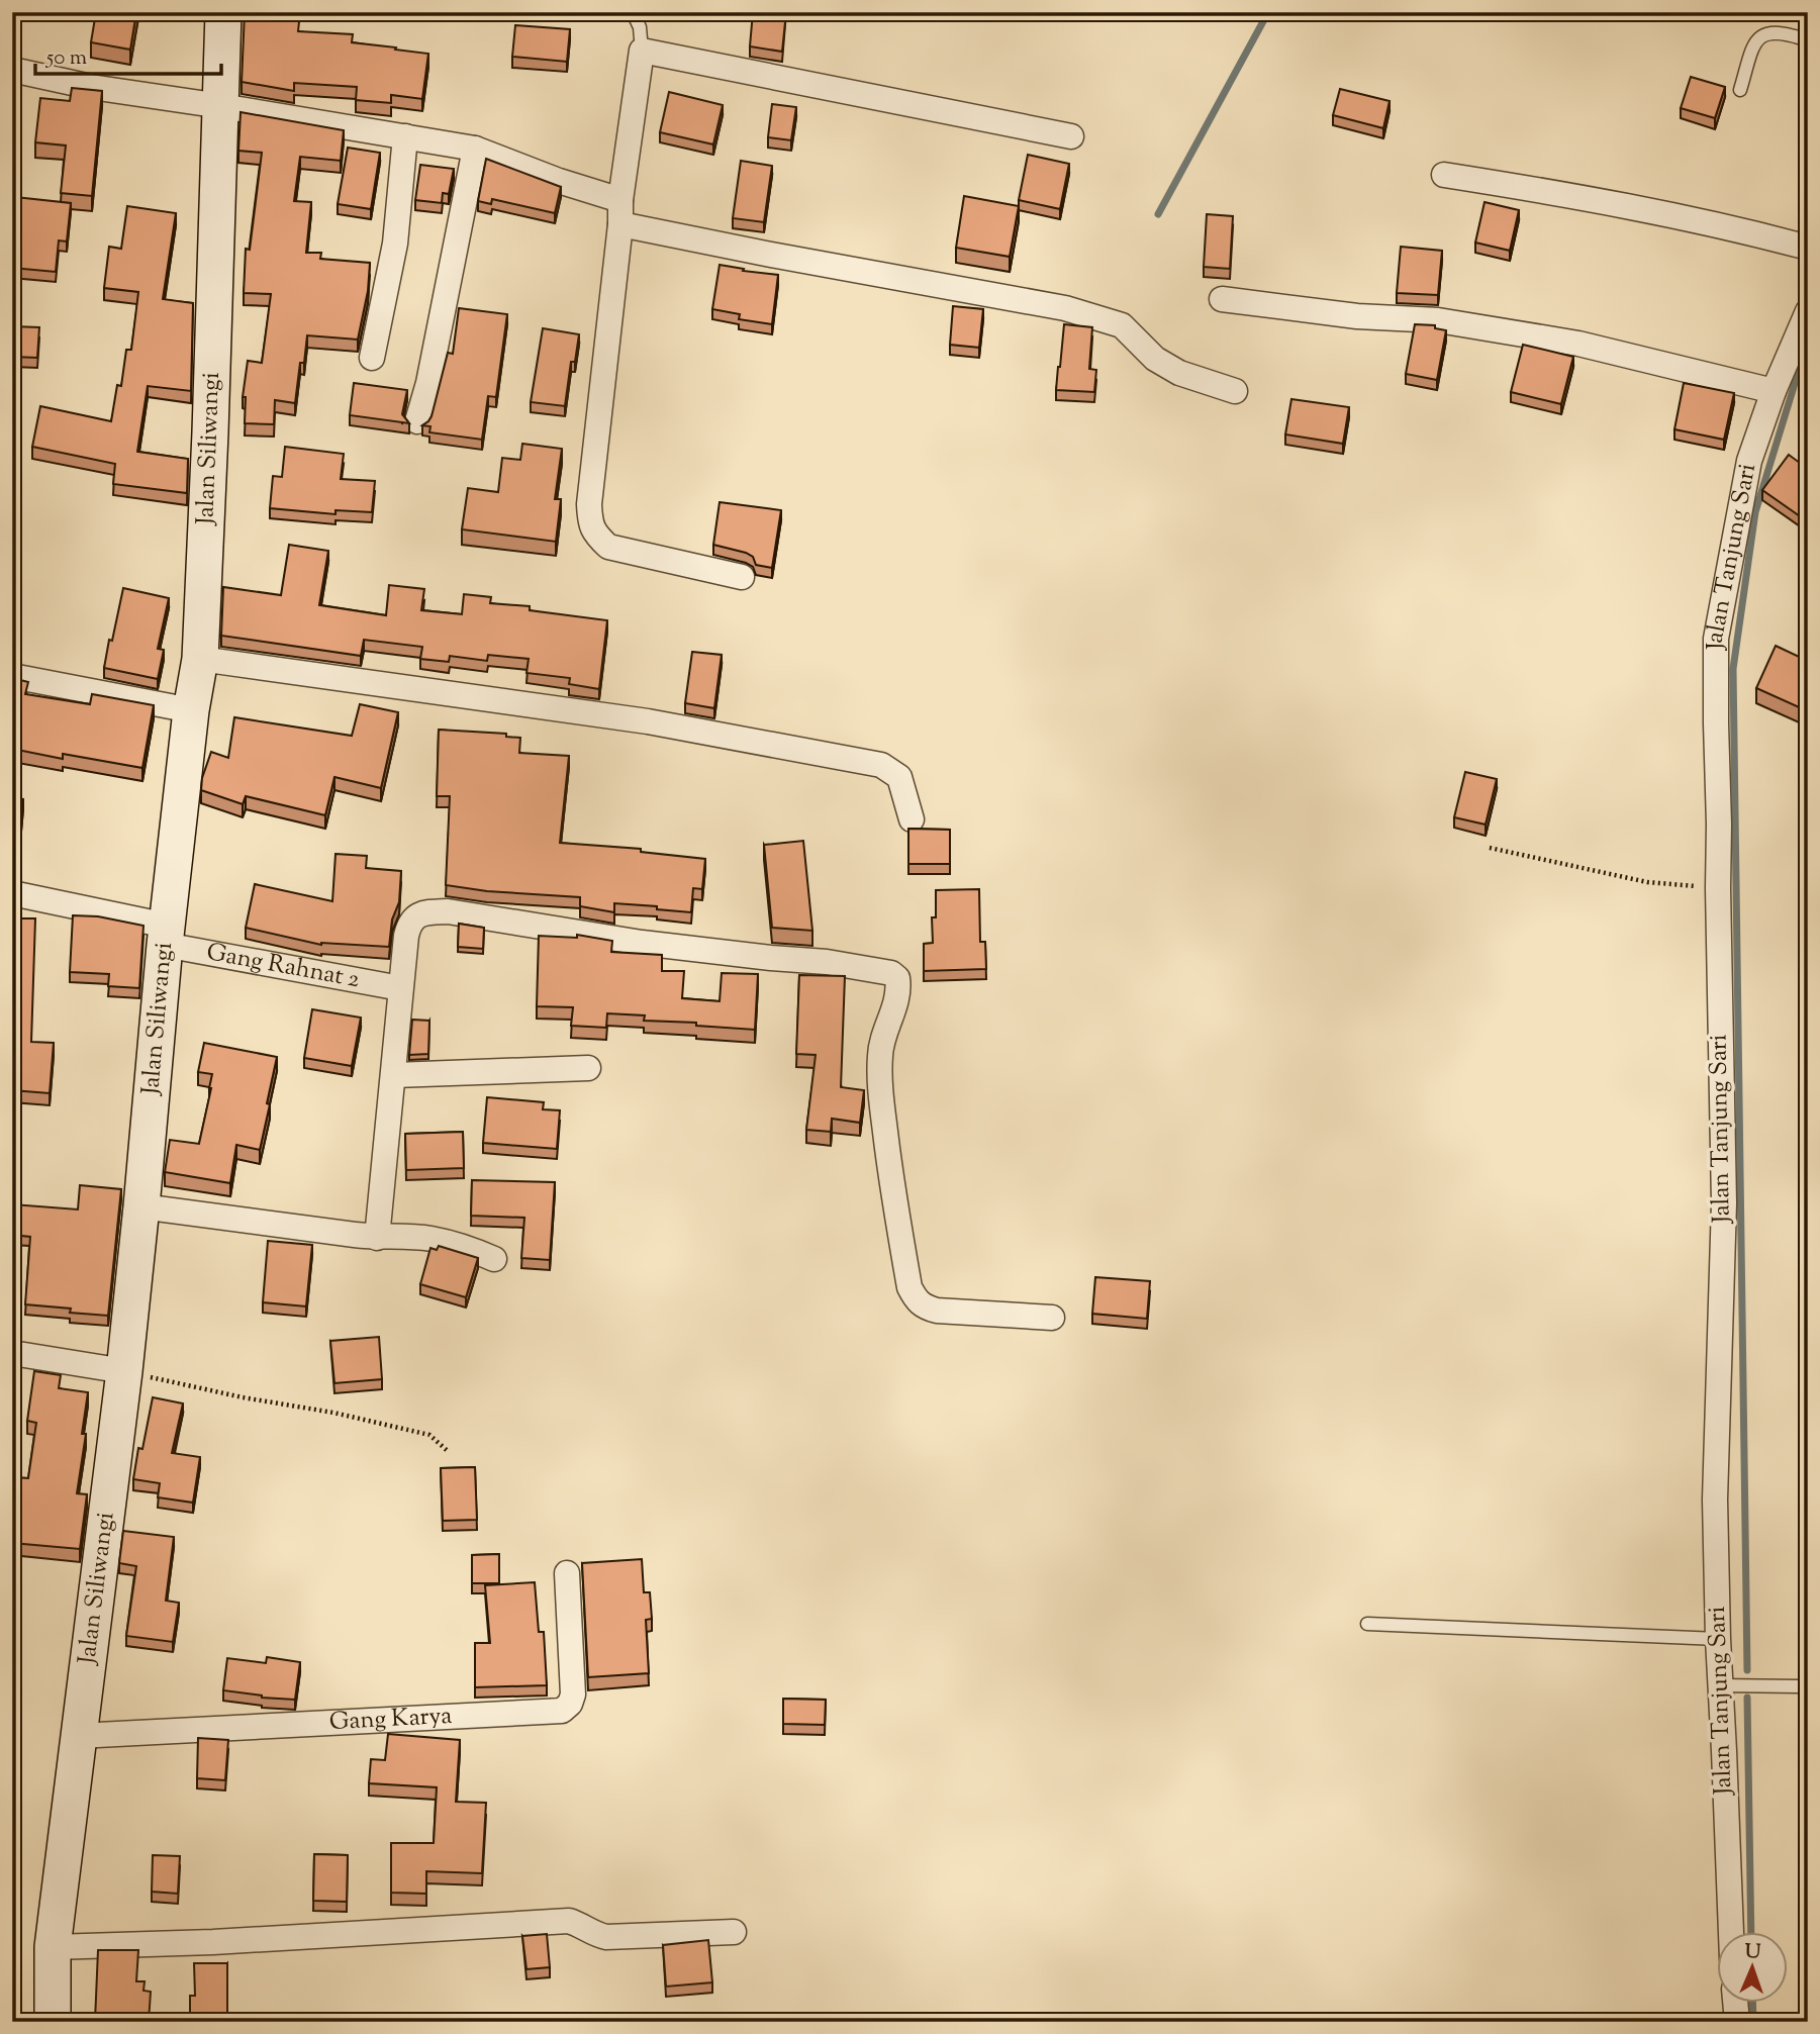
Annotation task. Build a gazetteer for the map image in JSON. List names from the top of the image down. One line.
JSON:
{"streets":{"street":["Jalan Siliwangi","Jalan Tanjung Sari","Gang Rahnat 2","Gang Karya"]},"crossings":[["Jalan Siliwangi","Gang Rahnat 2"],["Jalan Siliwangi","Gang Karya"]],"scale_bar":"50 m","north":"top"}
